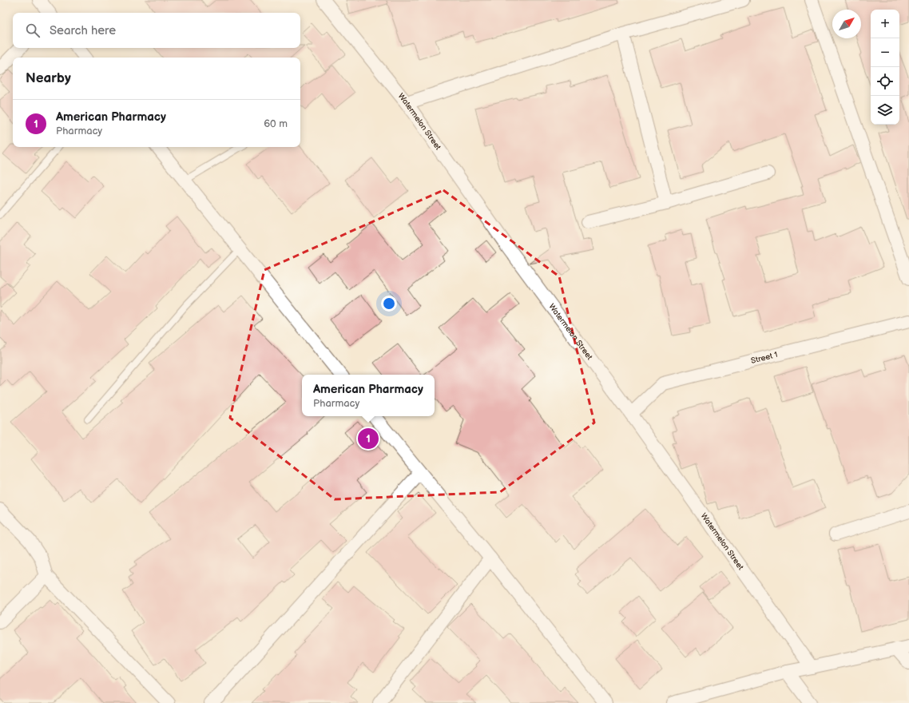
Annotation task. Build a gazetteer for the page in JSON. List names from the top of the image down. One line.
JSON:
{"streets":{"street":["Watermelon Street","Street 1"]},"crossings":[["Watermelon Street","Street 1"]],"north":"top right","page":{"map_buttons":["+","−"],"search":"Search here","heading":"Nearby","list":[{"mark":"1","name":"American Pharmacy","note":"Pharmacy","value":"60 m"}],"popup":["American Pharmacy","Pharmacy"],"pins":"1"}}
